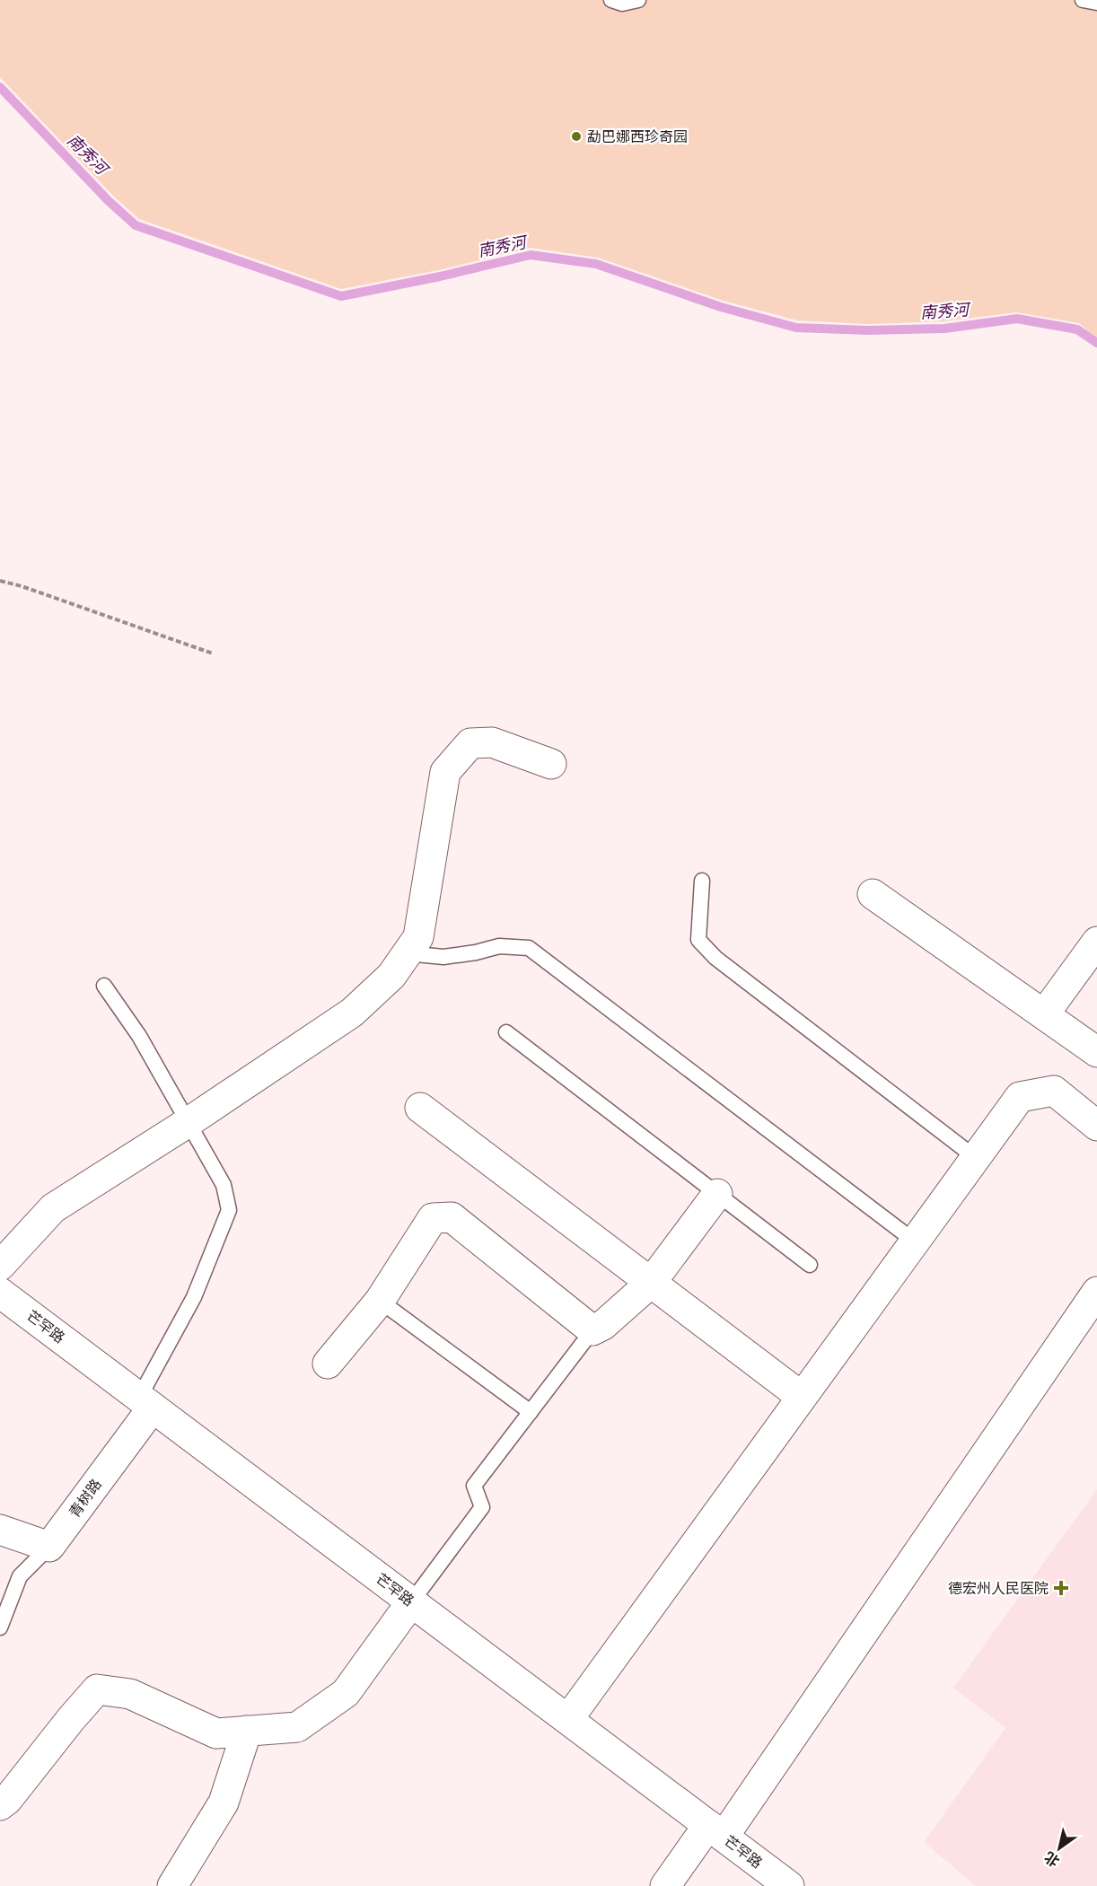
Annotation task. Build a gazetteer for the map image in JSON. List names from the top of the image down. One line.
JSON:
{"streets":{"street":["芒罕路","青树路"]},"crossings":[["芒罕路","青树路"]],"water":["南秀河"],"places":{"other":["勐巴娜西珍奇园"],"health":["德宏州人民医院"]},"north":"bottom left"}
